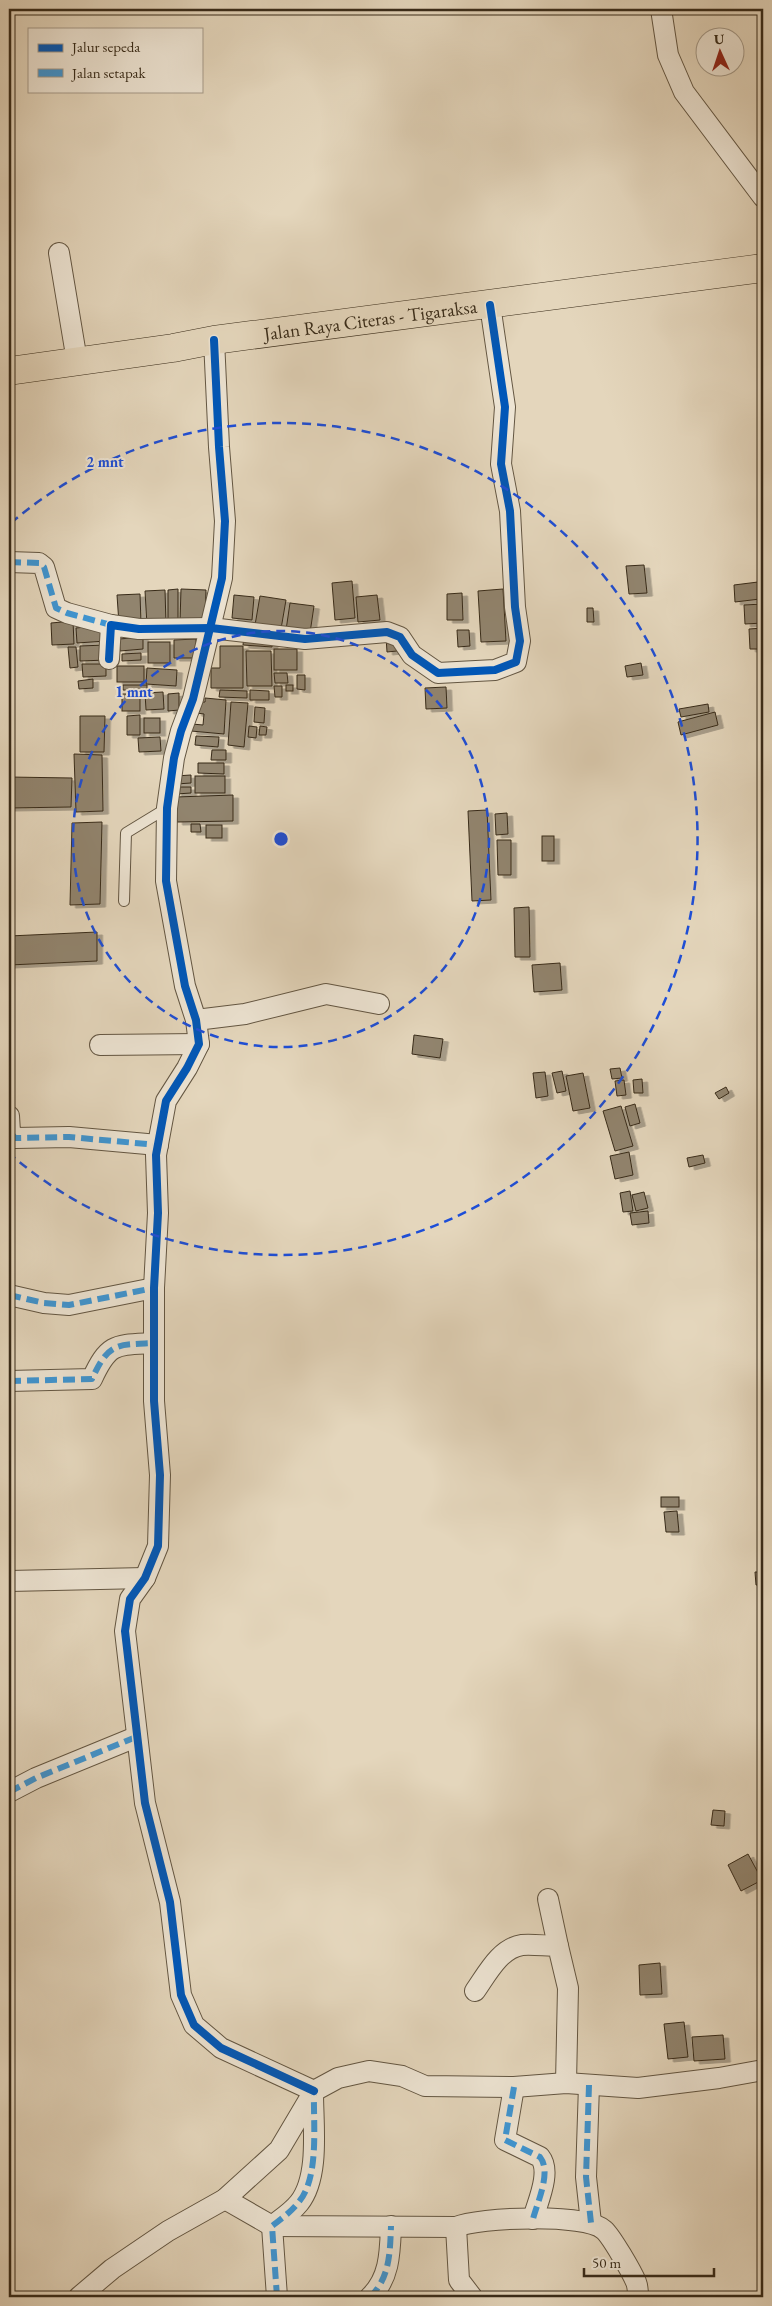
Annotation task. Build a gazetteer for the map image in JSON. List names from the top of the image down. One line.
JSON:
{"streets":{"main road":["Jalan Raya Citeras - Tigaraksa"]},"legend":["Jalur sepeda","Jalan setapak"],"scale_bar":"50 m","north":"top","rings":["2 mnt","1 mnt"]}
